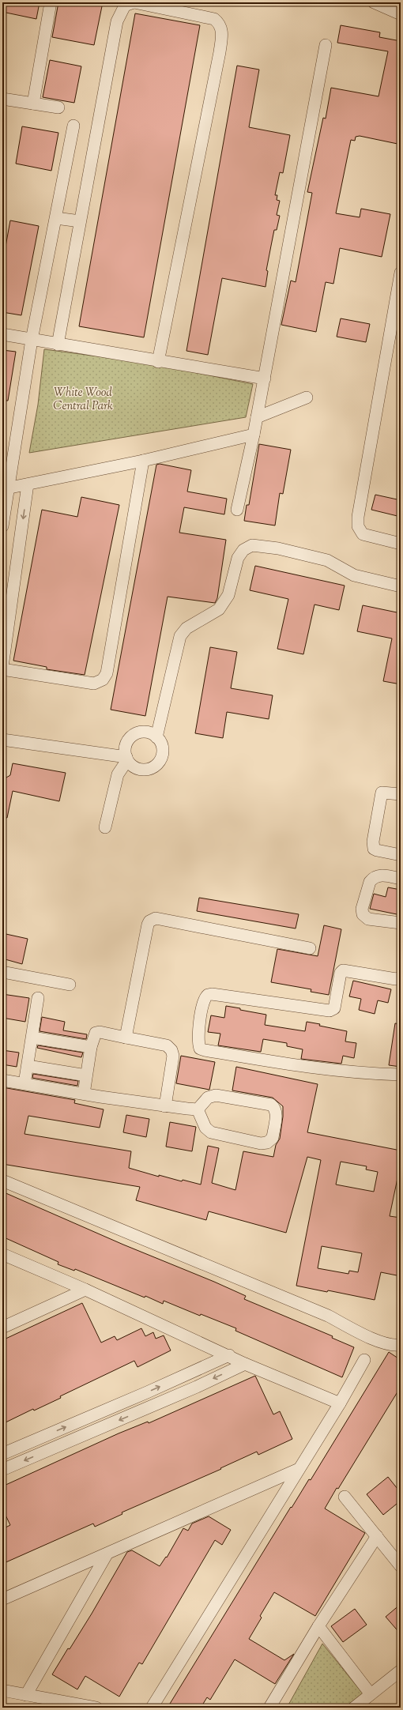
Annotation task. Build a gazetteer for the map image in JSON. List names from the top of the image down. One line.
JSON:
{"parks":["White Wood Central Park"]}
